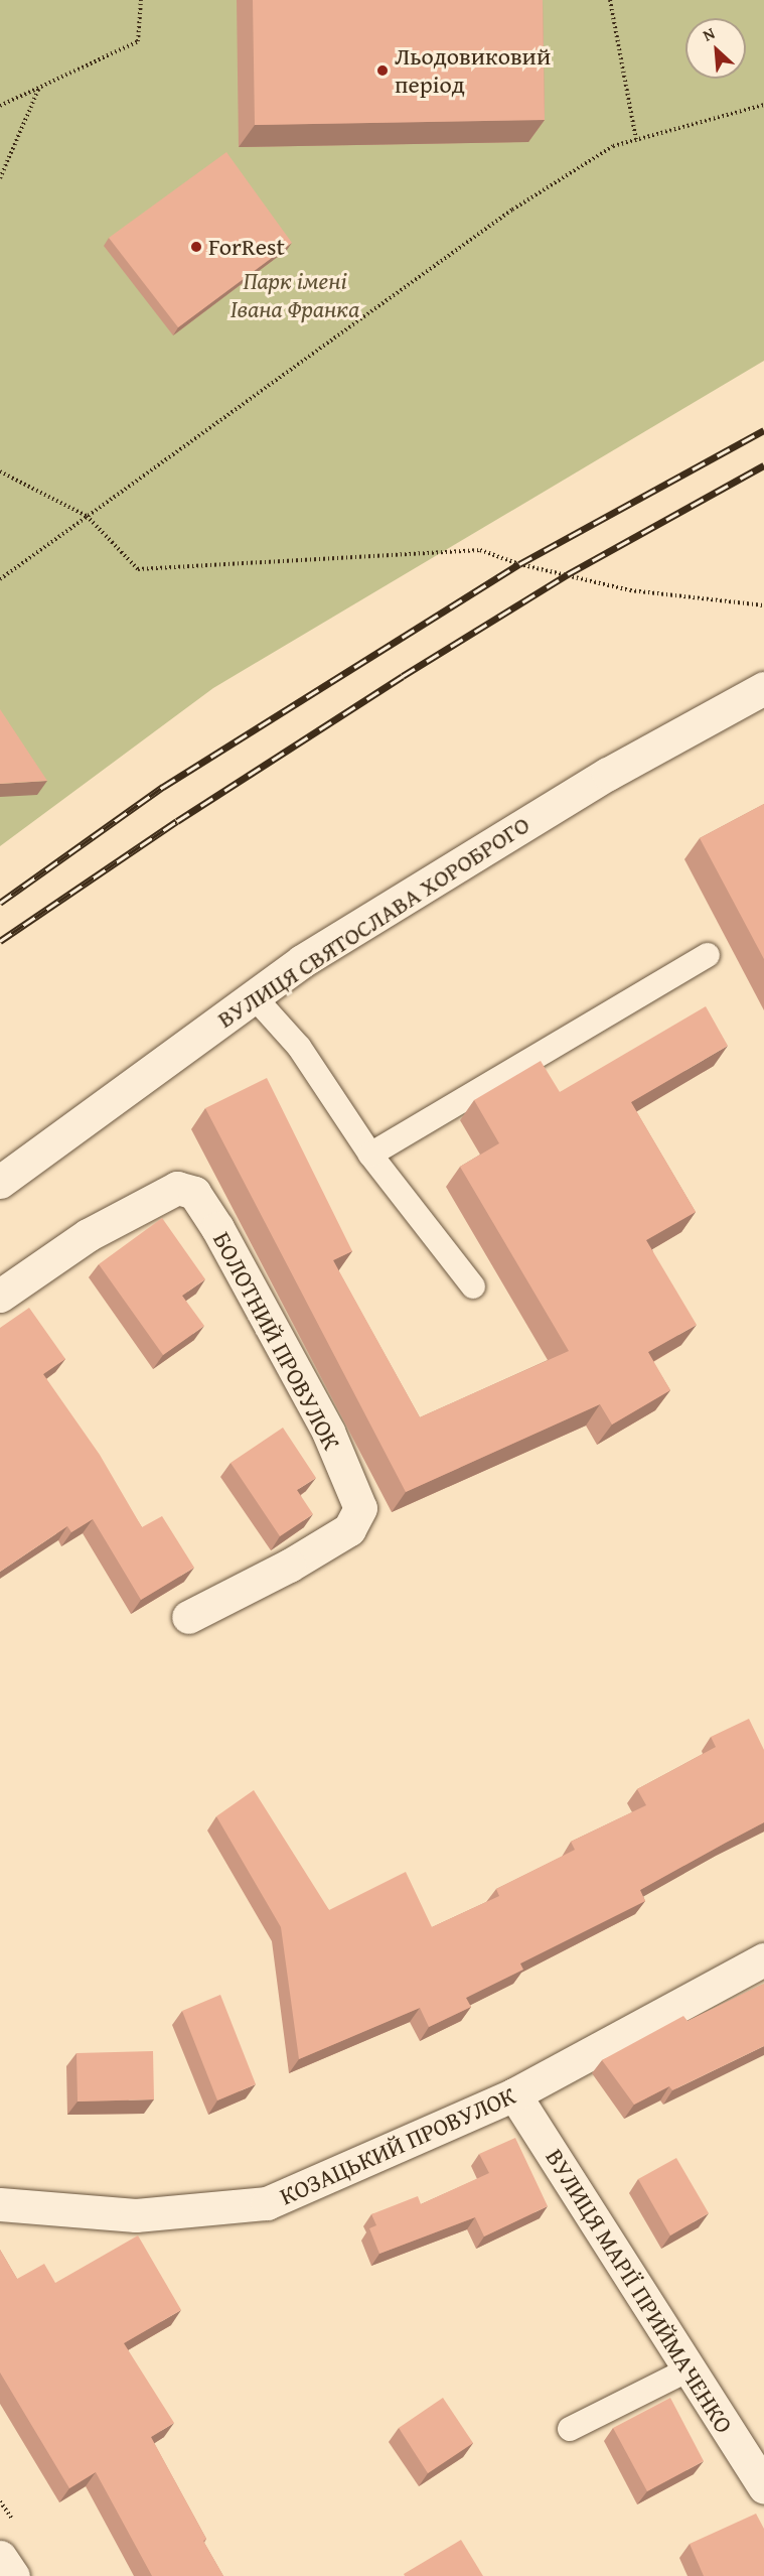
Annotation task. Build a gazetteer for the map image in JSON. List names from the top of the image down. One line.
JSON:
{"streets":{"street":["ВУЛИЦЯ СВЯТОСЛАВА ХОРОБРОГО","БОЛОТНИЙ ПРОВУЛОК","КОЗАЦЬКИЙ ПРОВУЛОК","ВУЛИЦЯ МАРІЇ ПРИЙМАЧЕНКО"]},"crossings":[["КОЗАЦЬКИЙ ПРОВУЛОК","ВУЛИЦЯ МАРІЇ ПРИЙМАЧЕНКО"]],"parks":["Парк імені Івана Франка"],"places":["Льодовиковий період","ForRest"],"north":"top left"}
